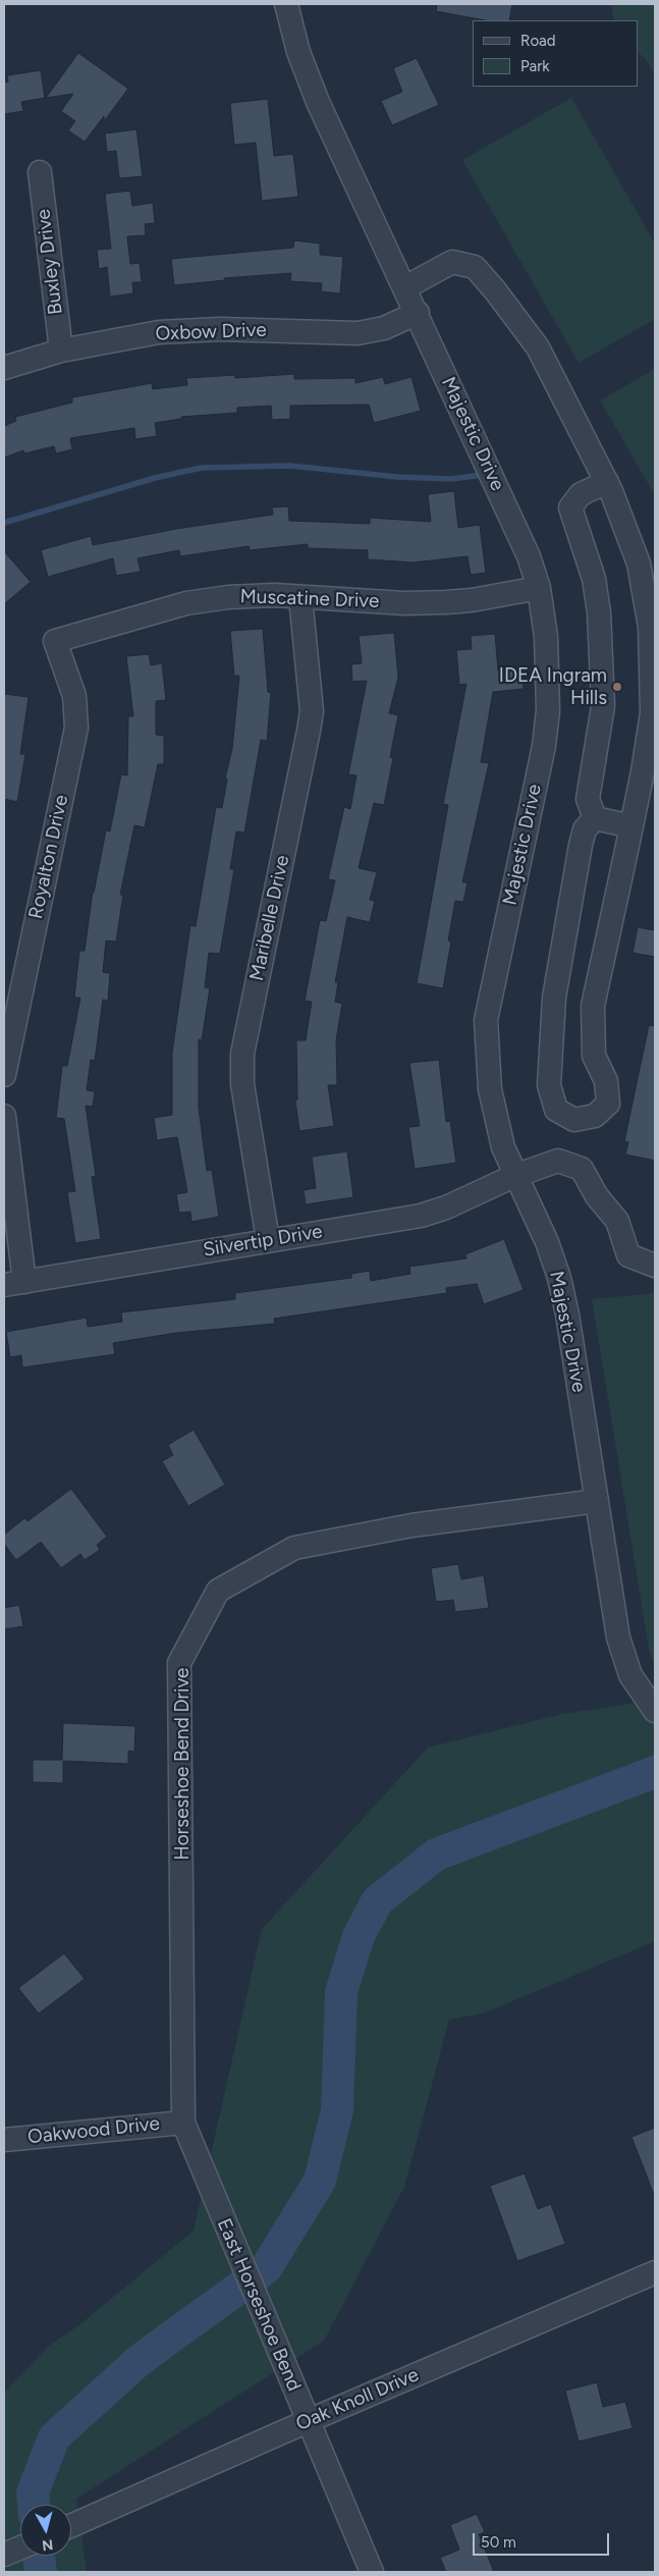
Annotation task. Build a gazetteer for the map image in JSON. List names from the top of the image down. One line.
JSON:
{"streets":{"street":["Buxley Drive","Oxbow Drive","Majestic Drive","Muscatine Drive","Royalton Drive","Maribelle Drive","Silvertip Drive","Horseshoe Bend Drive","Oakwood Drive","East Horseshoe Bend","Oak Knoll Drive"]},"crossings":[["Buxley Drive","Oxbow Drive"],["Oxbow Drive","Majestic Drive"],["Majestic Drive","Muscatine Drive"],["Majestic Drive","Silvertip Drive"],["Majestic Drive","Horseshoe Bend Drive"],["Muscatine Drive","Royalton Drive"],["Muscatine Drive","Maribelle Drive"],["Maribelle Drive","Silvertip Drive"],["Horseshoe Bend Drive","Oakwood Drive"],["Horseshoe Bend Drive","East Horseshoe Bend"],["Oakwood Drive","East Horseshoe Bend"],["East Horseshoe Bend","Oak Knoll Drive"]],"places":["IDEA Ingram Hills"],"legend":["Road","Park"],"scale_bar":"50 m","north":"bottom"}
